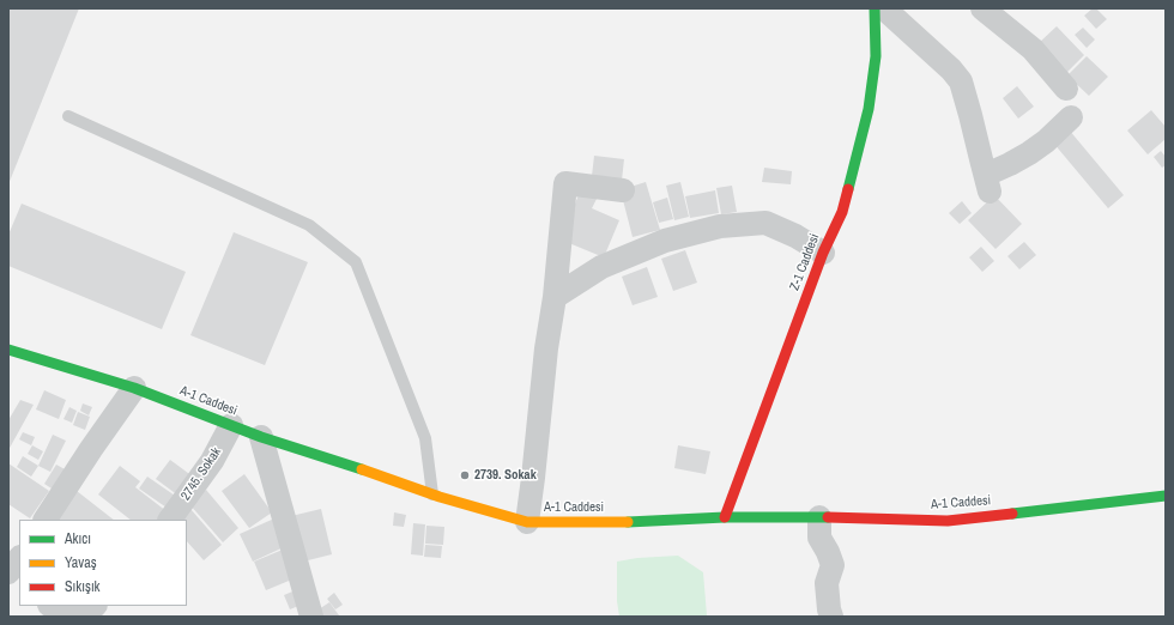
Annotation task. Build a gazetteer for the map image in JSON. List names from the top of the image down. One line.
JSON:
{"streets":{"main road":["Z-1 Caddesi","A-1 Caddesi"],"street":["2745. Sokak"]},"crossings":[["Z-1 Caddesi","A-1 Caddesi"],["A-1 Caddesi","2745. Sokak"]],"places":["2739. Sokak"],"legend":["Akıcı","Yavaş","Sıkışık"]}
